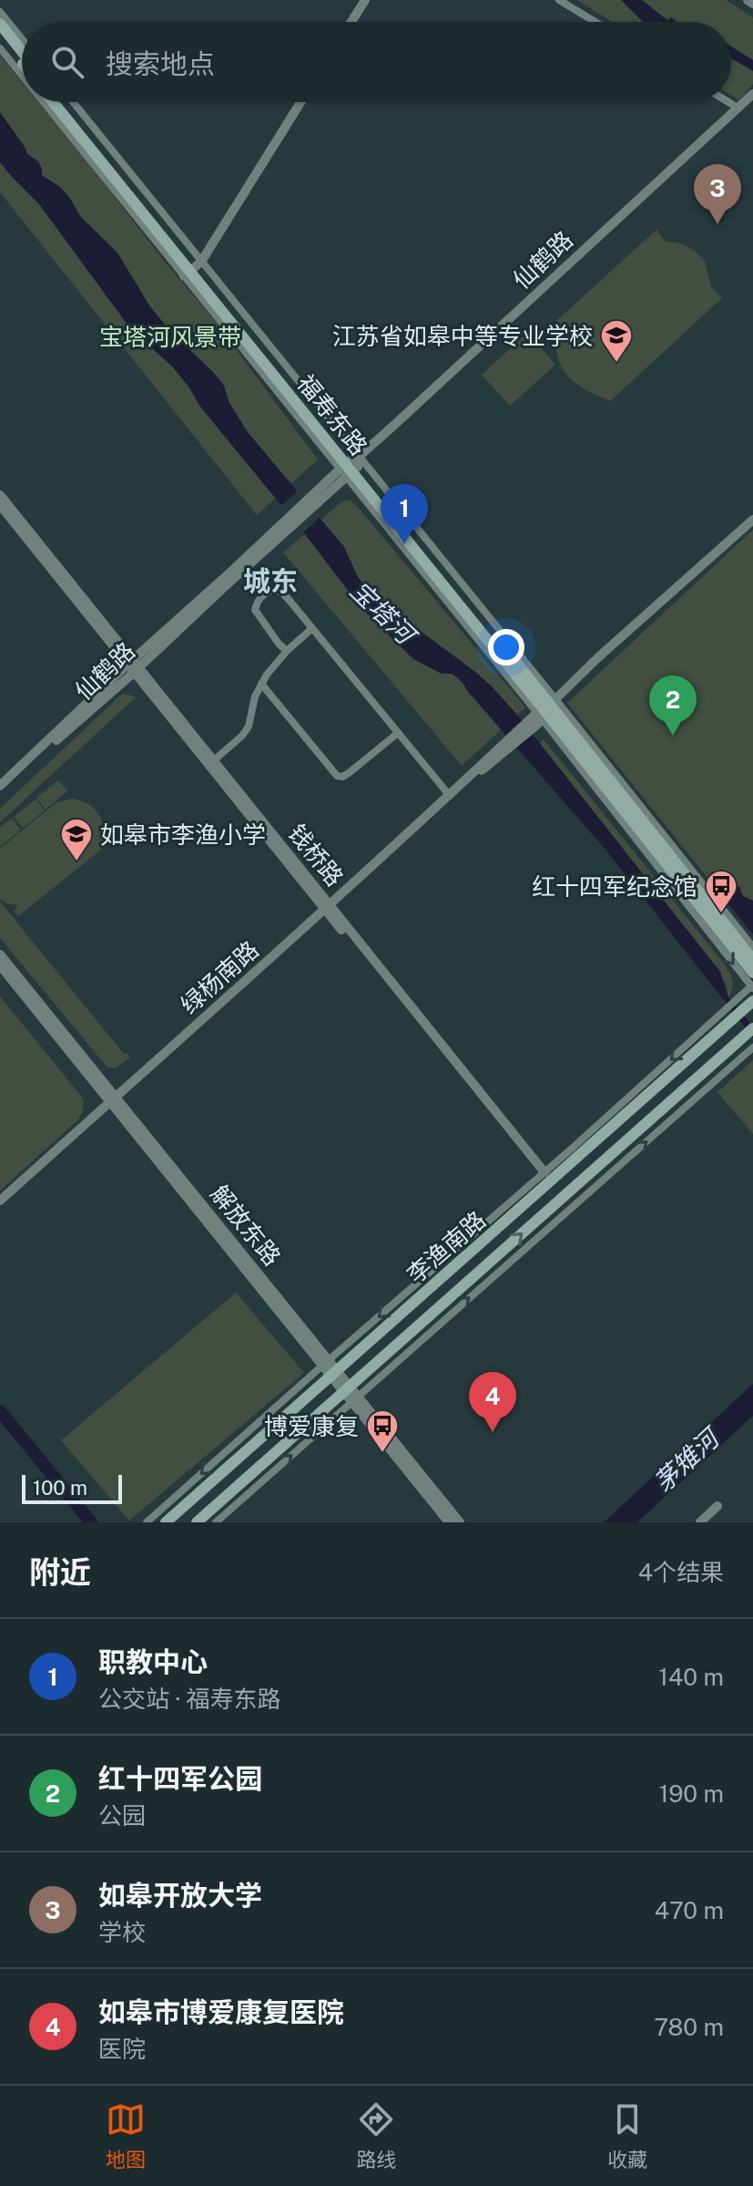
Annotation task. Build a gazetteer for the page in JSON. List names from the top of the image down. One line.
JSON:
{"streets":{"main road":["福寿东路","李渔南路"],"street":["仙鹤路","钱桥路","绿杨南路","解放东路"]},"crossings":[["仙鹤路","福寿东路"],["仙鹤路","钱桥路"],["福寿东路","绿杨南路"],["钱桥路","绿杨南路"],["绿杨南路","解放东路"],["解放东路","李渔南路"]],"districts":["城东"],"water":["宝塔河","茅雉河"],"parks":["宝塔河风景带"],"places":{"school or university":["江苏省如皋中等专业学校","如皋市李渔小学"],"bus stop":["红十四军纪念馆","博爱康复"]},"scale_bar":"100 m","page":{"search":"搜索地点","pins":["3","1","2","4"],"scale":"100 m","heading":["附近","4个结果"],"list":[{"mark":"1","name":"职教中心","note":"公交站 · 福寿东路","value":"140 m"},{"mark":"2","name":"红十四军公园","note":"公园","value":"190 m"},{"mark":"3","name":"如皋开放大学","note":"学校","value":"470 m"},{"mark":"4","name":"如皋市博爱康复医院","note":"医院","value":"780 m"}],"nav":["地图","路线","收藏"]}}
